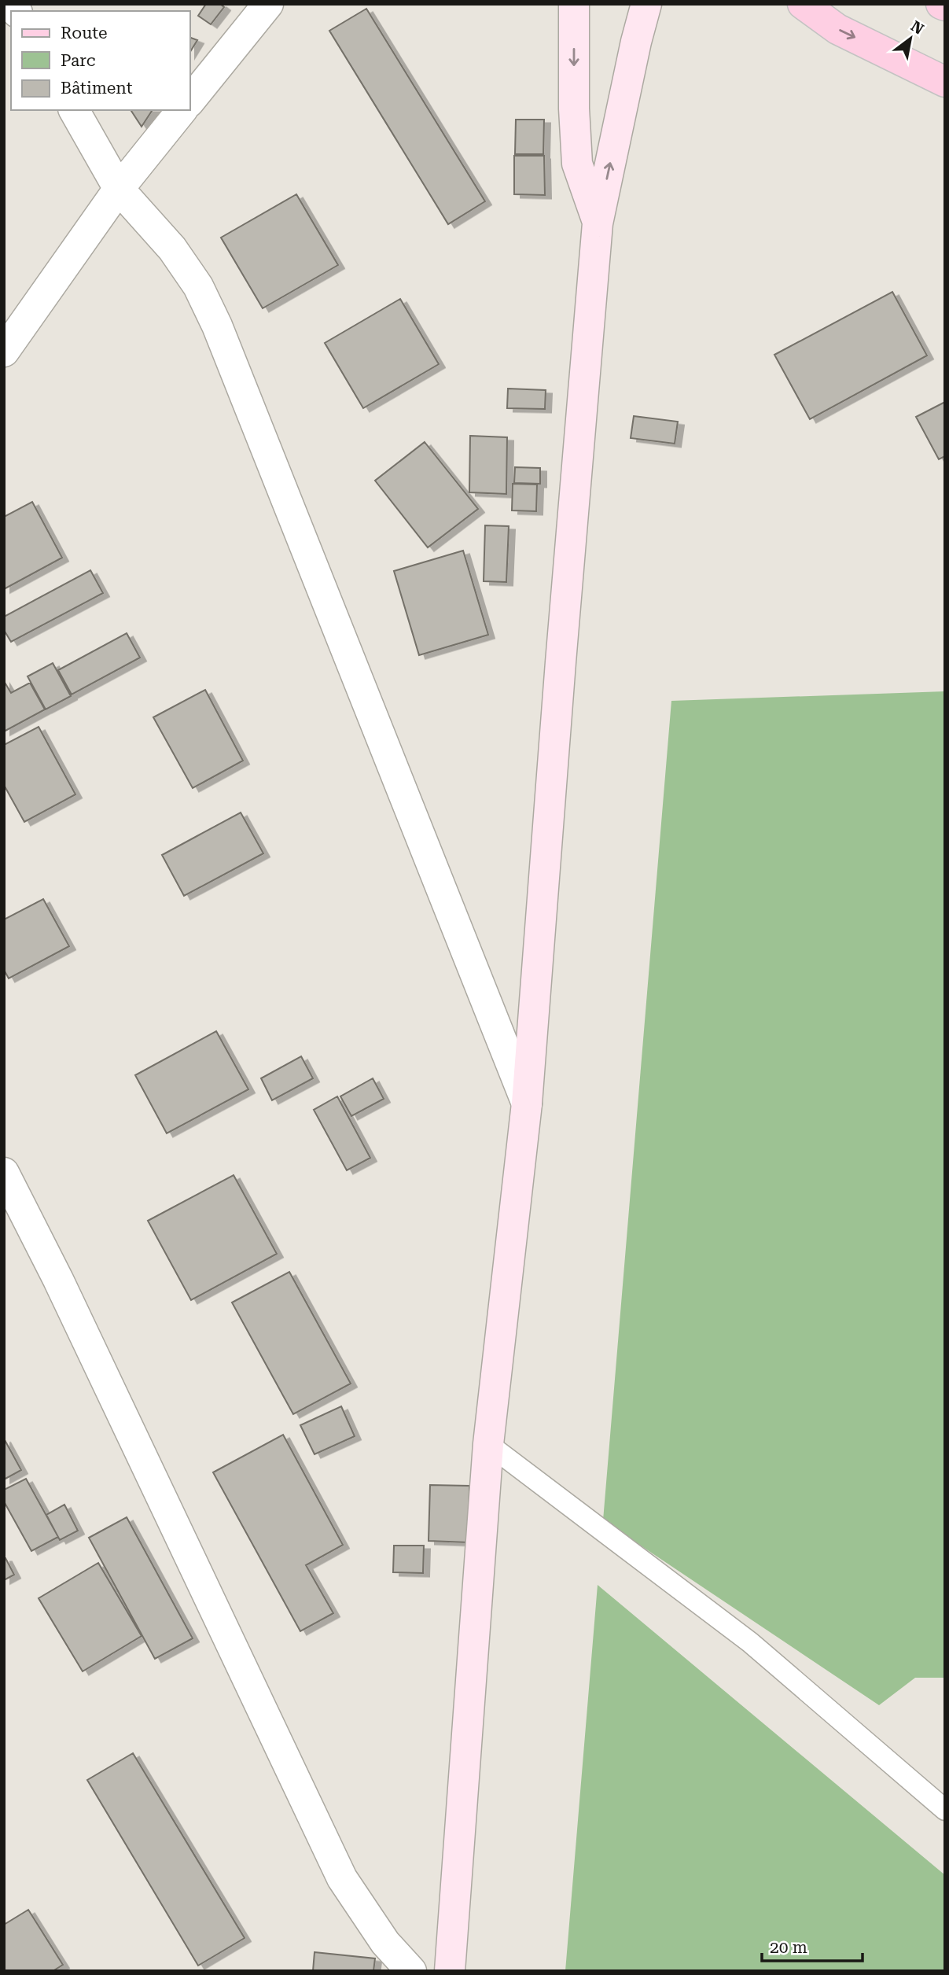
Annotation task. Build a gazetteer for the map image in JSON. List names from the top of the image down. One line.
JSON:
{"legend":["Route","Parc","Bâtiment"],"scale_bar":"20 m","north":"top right"}
